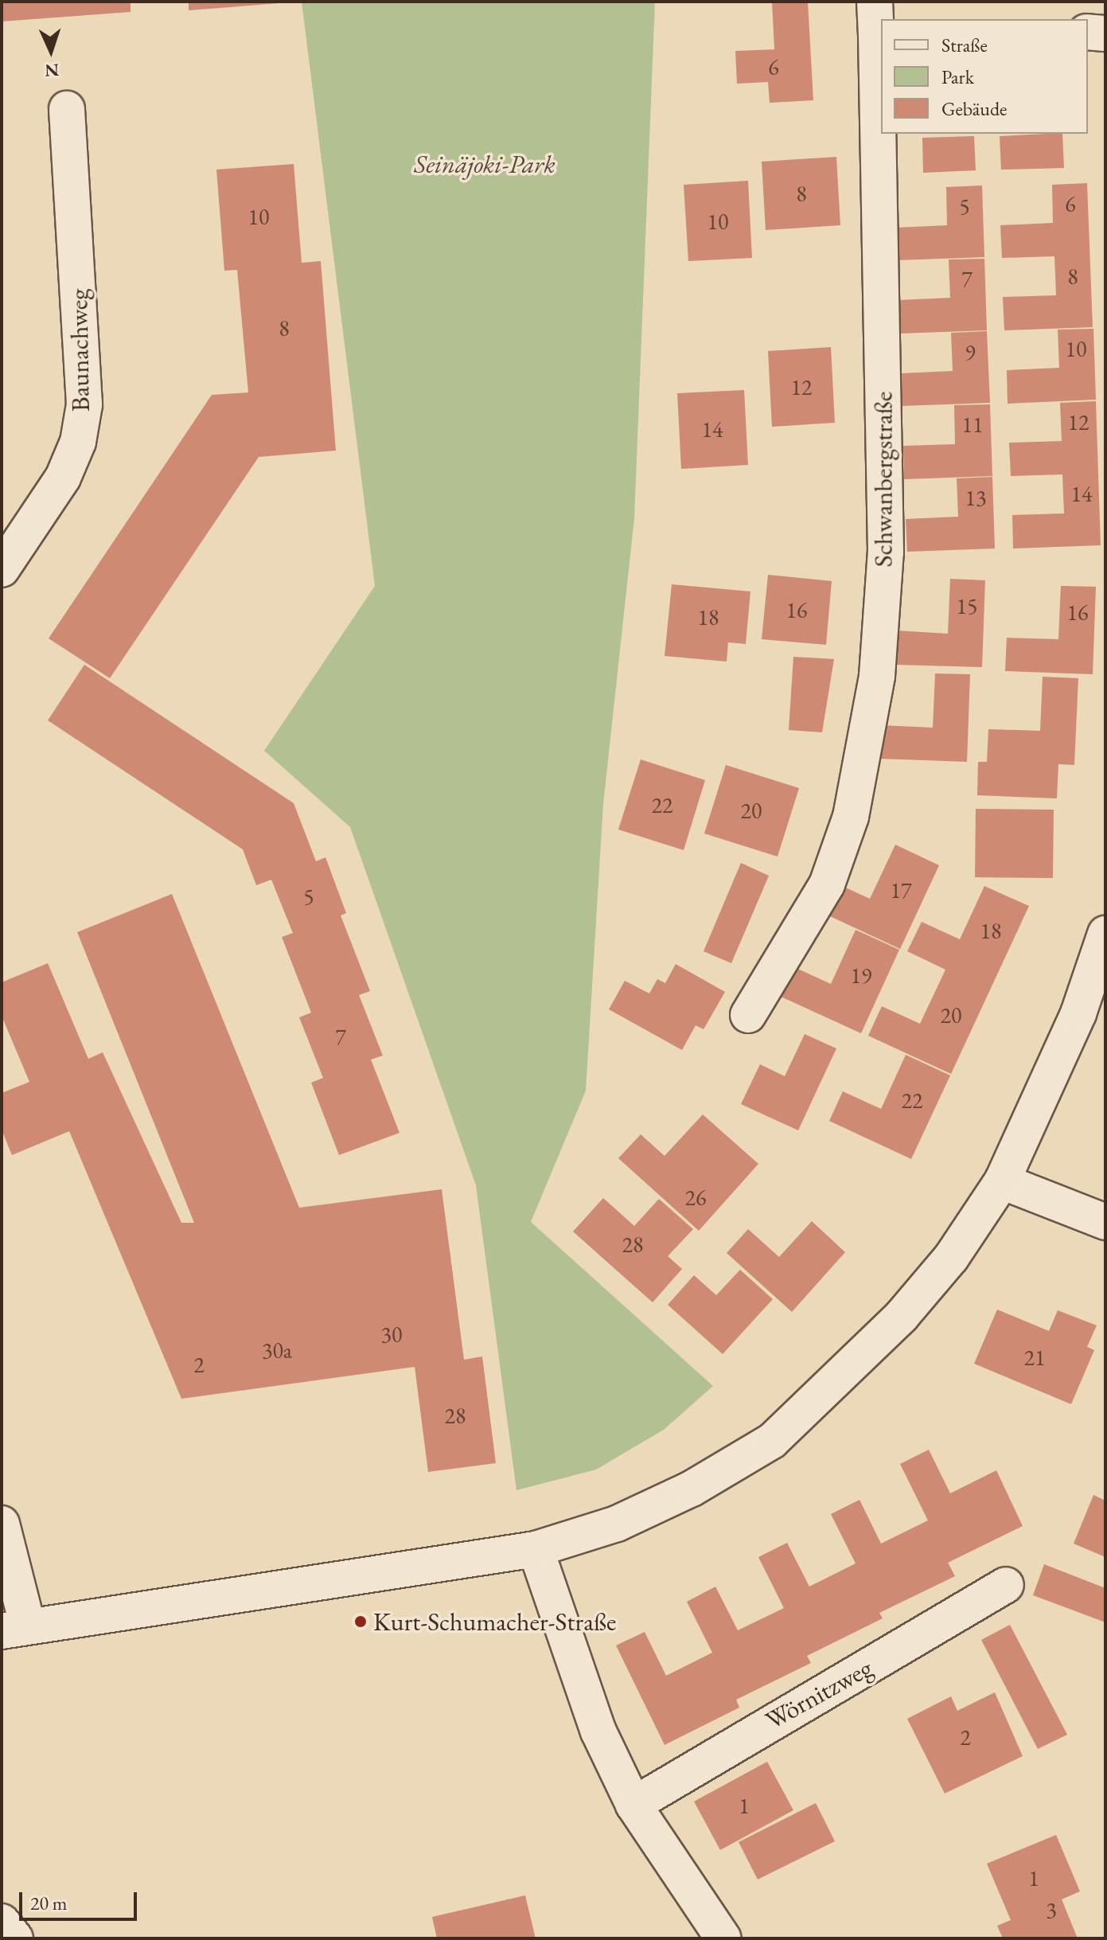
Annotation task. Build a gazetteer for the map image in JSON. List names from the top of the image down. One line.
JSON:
{"streets":{"street":["Baunachweg","Schwanbergstraße","Wörnitzweg"]},"parks":["Seinäjoki-Park"],"places":["Kurt-Schumacher-Straße"],"house_numbers":["6","8","6","5","10","10","8","7","8","10","9","12","12","11","14","14","13","15","16","16","18","22","20","17","5","18","19","20","7","22","26","28","30","30a","21","2","28","2","1","1","3"],"legend":["Straße","Park","Gebäude"],"scale_bar":"20 m","north":"bottom"}
